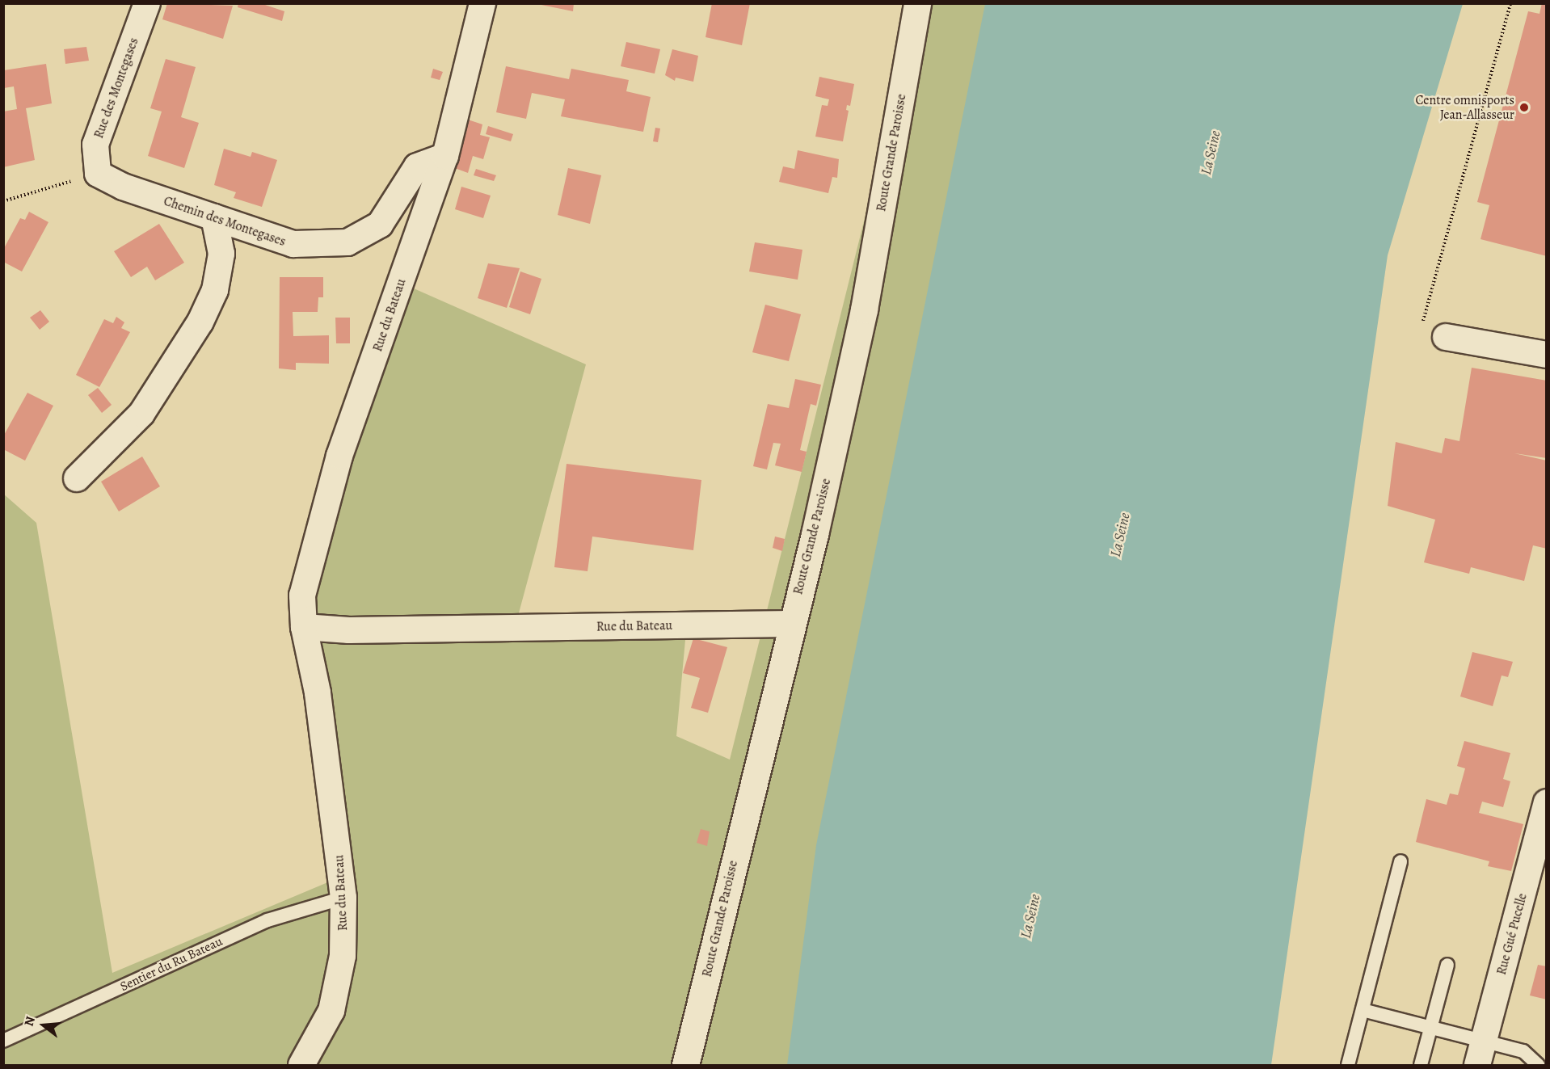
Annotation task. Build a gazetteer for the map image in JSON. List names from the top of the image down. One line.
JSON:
{"streets":{"main road":["Route Grande Paroisse"],"street":["Rue des Montegases","Chemin des Montegases","Rue du Bateau","Rue Gué Pucelle"],"lane":["Sentier du Ru Bateau"]},"crossings":[["Rue des Montegases","Chemin des Montegases"],["Route Grande Paroisse","Rue du Bateau"],["Chemin des Montegases","Rue du Bateau"],["Rue du Bateau","Sentier du Ru Bateau"]],"water":["La Seine"],"places":["Centre omnisports Jean-Allasseur"],"north":"left"}
